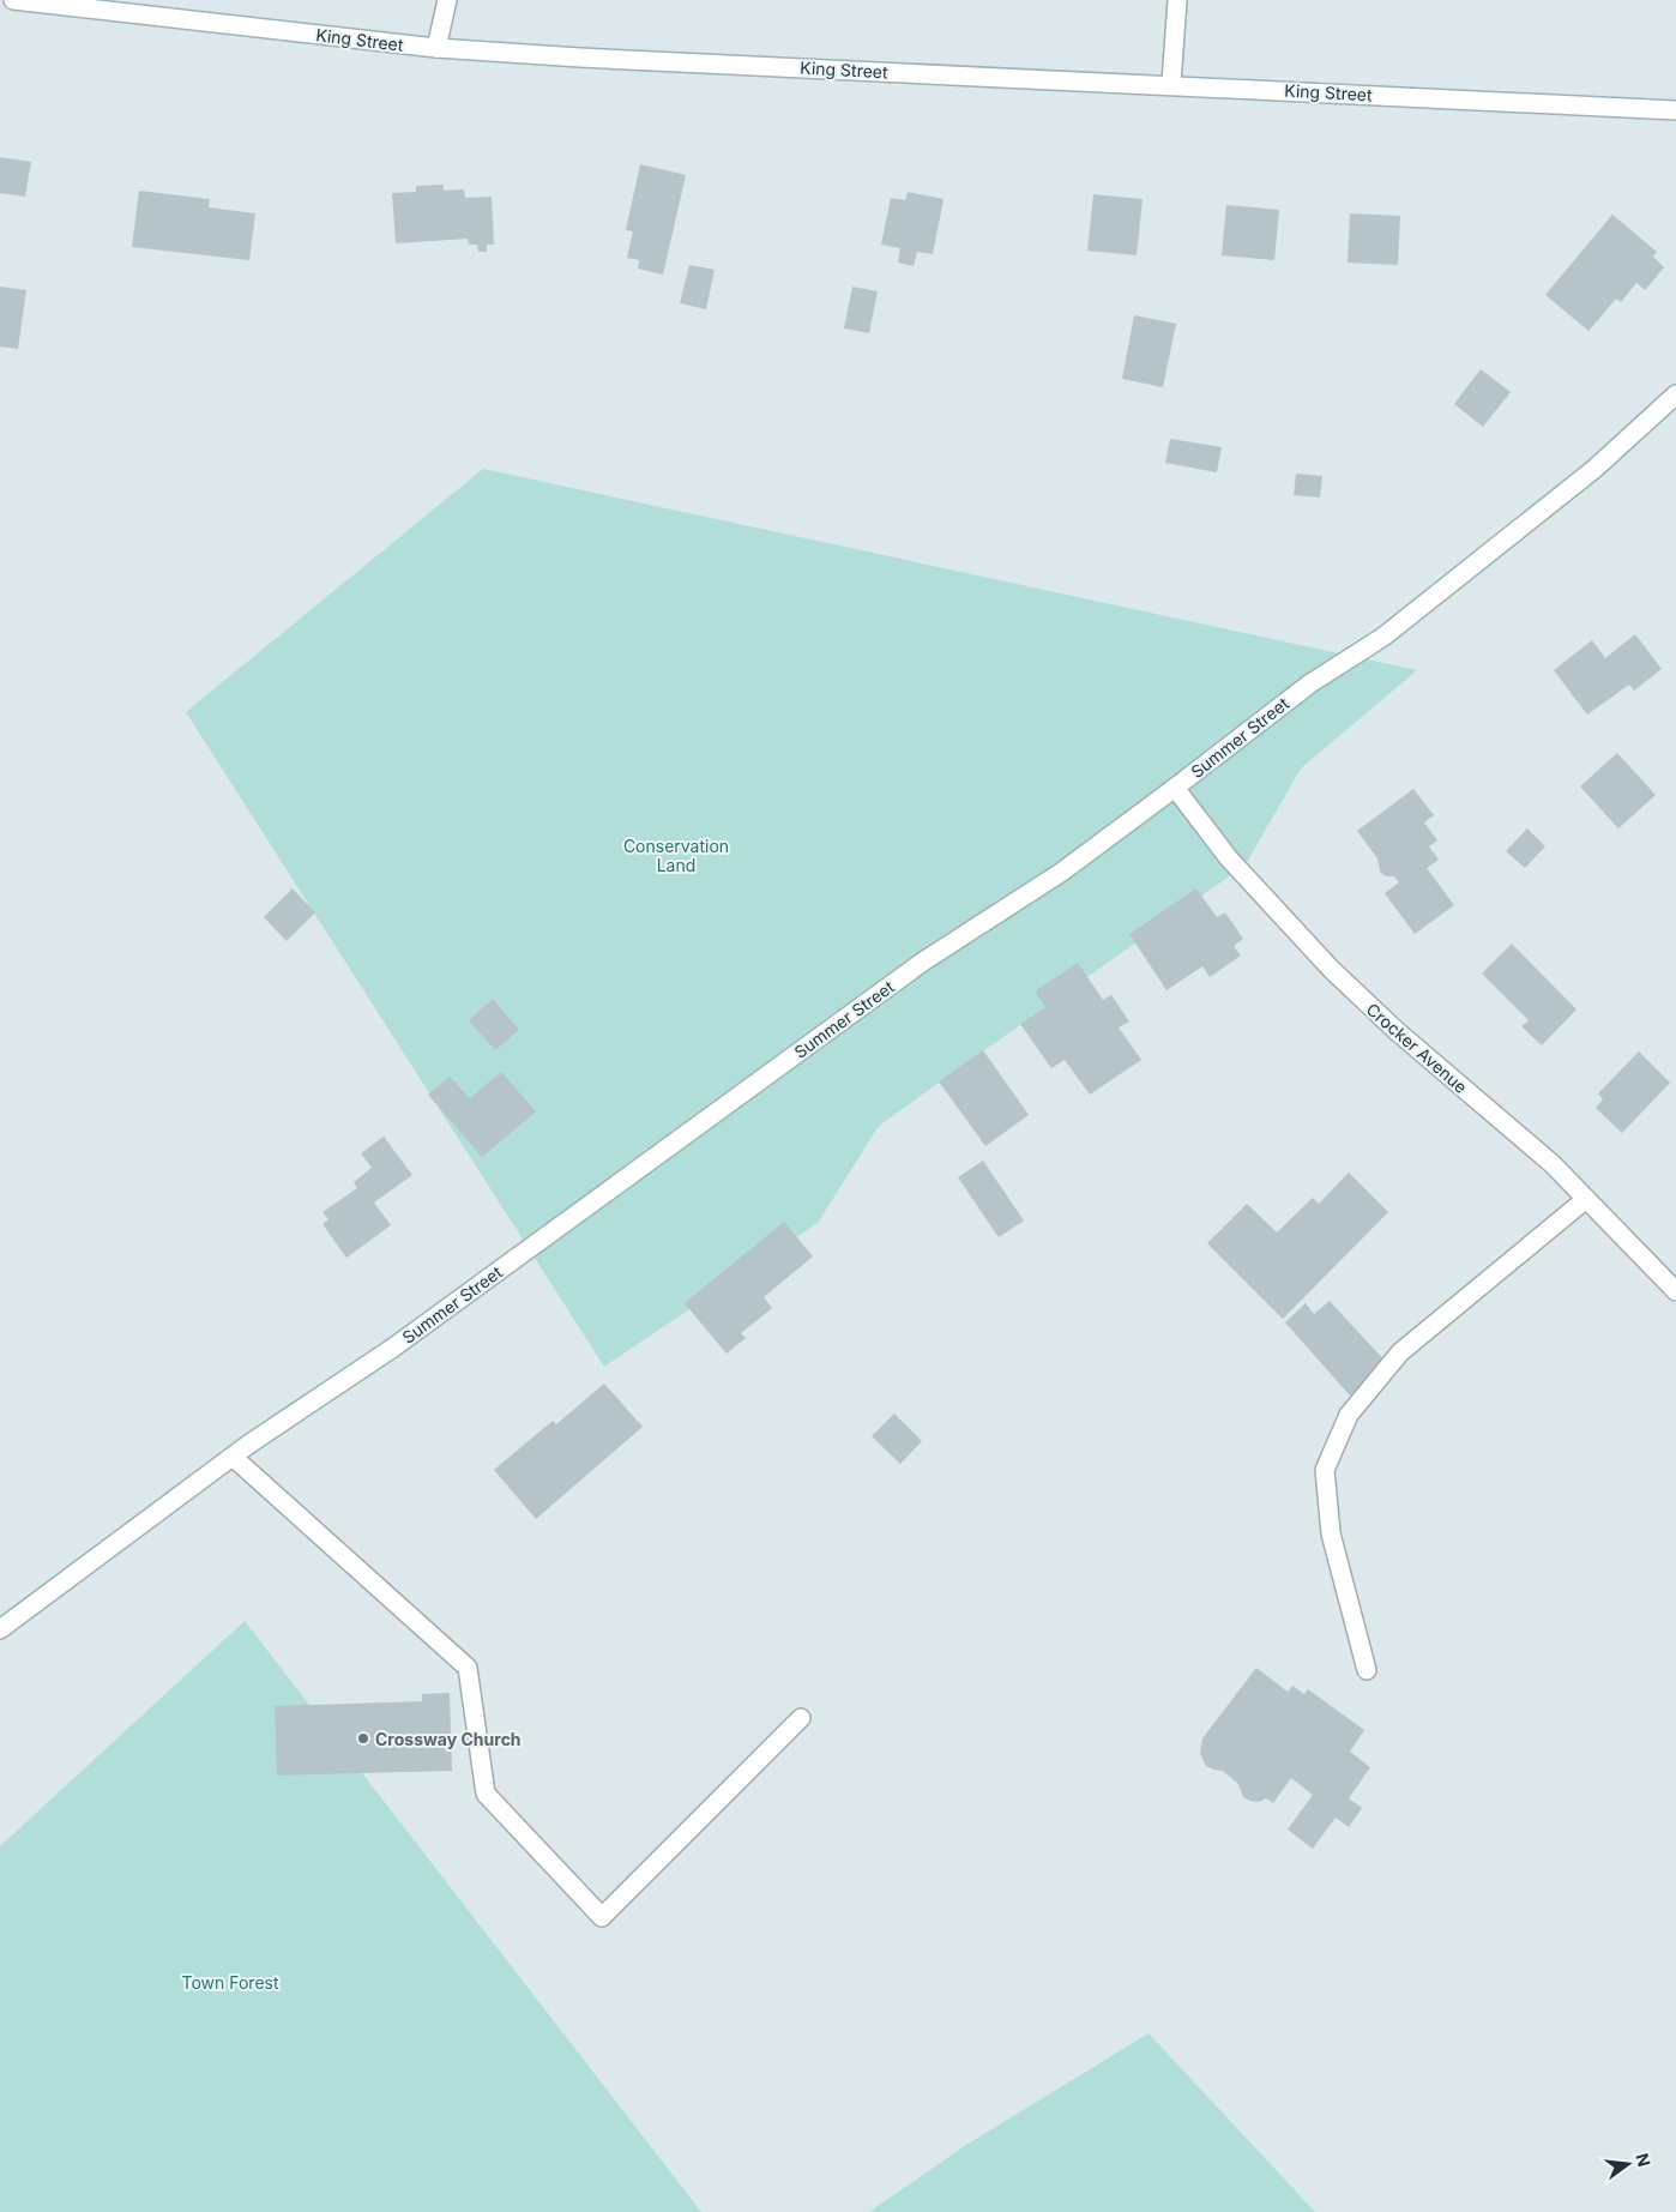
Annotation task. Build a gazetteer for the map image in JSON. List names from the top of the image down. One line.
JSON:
{"streets":{"main road":["King Street","Summer Street","Crocker Avenue"]},"crossings":[["Summer Street","Crocker Avenue"]],"parks":["Conservation Land","Town Forest"],"places":["Crossway Church"],"north":"right"}
